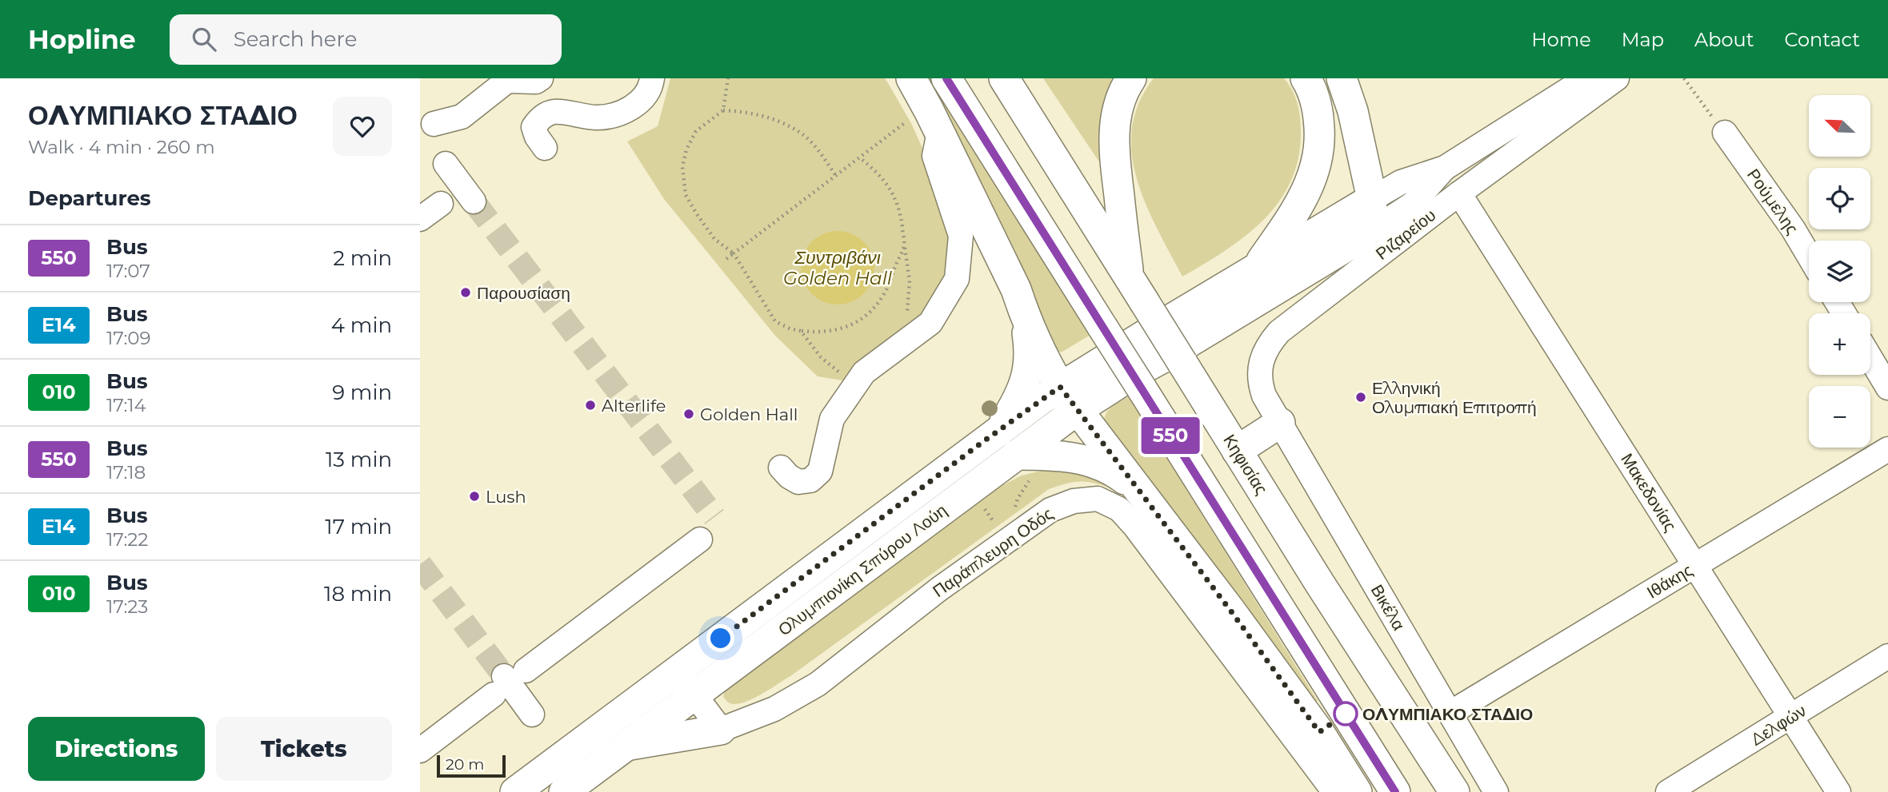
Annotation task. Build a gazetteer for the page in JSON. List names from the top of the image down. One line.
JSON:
{"streets":{"main road":["Ριζαρείου","Κηφισίας","Ολυμπιονίκη Σπύρου Λούη"],"street":["Ρούμελης","Μακεδονίας","Παράπλευρη Οδός","Ιθάκης","Βικέλα","Δελφών"]},"crossings":[["Ριζαρείου","Κηφισίας"],["Ριζαρείου","Μακεδονίας"],["Ριζαρείου","Ολυμπιονίκη Σπύρου Λούη"],["Ριζαρείου","Βικέλα"],["Κηφισίας","Ολυμπιονίκη Σπύρου Λούη"],["Μακεδονίας","Ιθάκης"],["Μακεδονίας","Δελφών"],["Ιθάκης","Βικέλα"]],"water":["Συντριβάνι Golden Hall"],"places":["Παρουσίαση","Ελληνική Ολυμπιακή Επιτροπή","Alterlife","Golden Hall","Lush","ΟΛΥΜΠΙΑΚΟ ΣΤΑΔΙΟ"],"lines":["bus line 550"],"scale_bar":"20 m","north":"top left","page":{"header":"Hopline","search":"Search here","nav":["Home","Map","About","Contact"],"heading":[["ΟΛΥΜΠΙΑΚΟ ΣΤΑΔΙΟ","Walk · 4 min · 260 m"],"Departures"],"on_map":"550","map_buttons":["+","−"],"list":[{"mark":"550","name":"Bus","note":"17:07","value":"2 min"},{"mark":"Ε14","name":"Bus","note":"17:09","value":"4 min"},{"mark":"010","name":"Bus","note":"17:14","value":"9 min"},{"mark":"550","name":"Bus","note":"17:18","value":"13 min"},{"mark":"Ε14","name":"Bus","note":"17:22","value":"17 min"},{"mark":"010","name":"Bus","note":"17:23","value":"18 min"}],"buttons":["Directions","Tickets"],"scale":"20 m"}}
